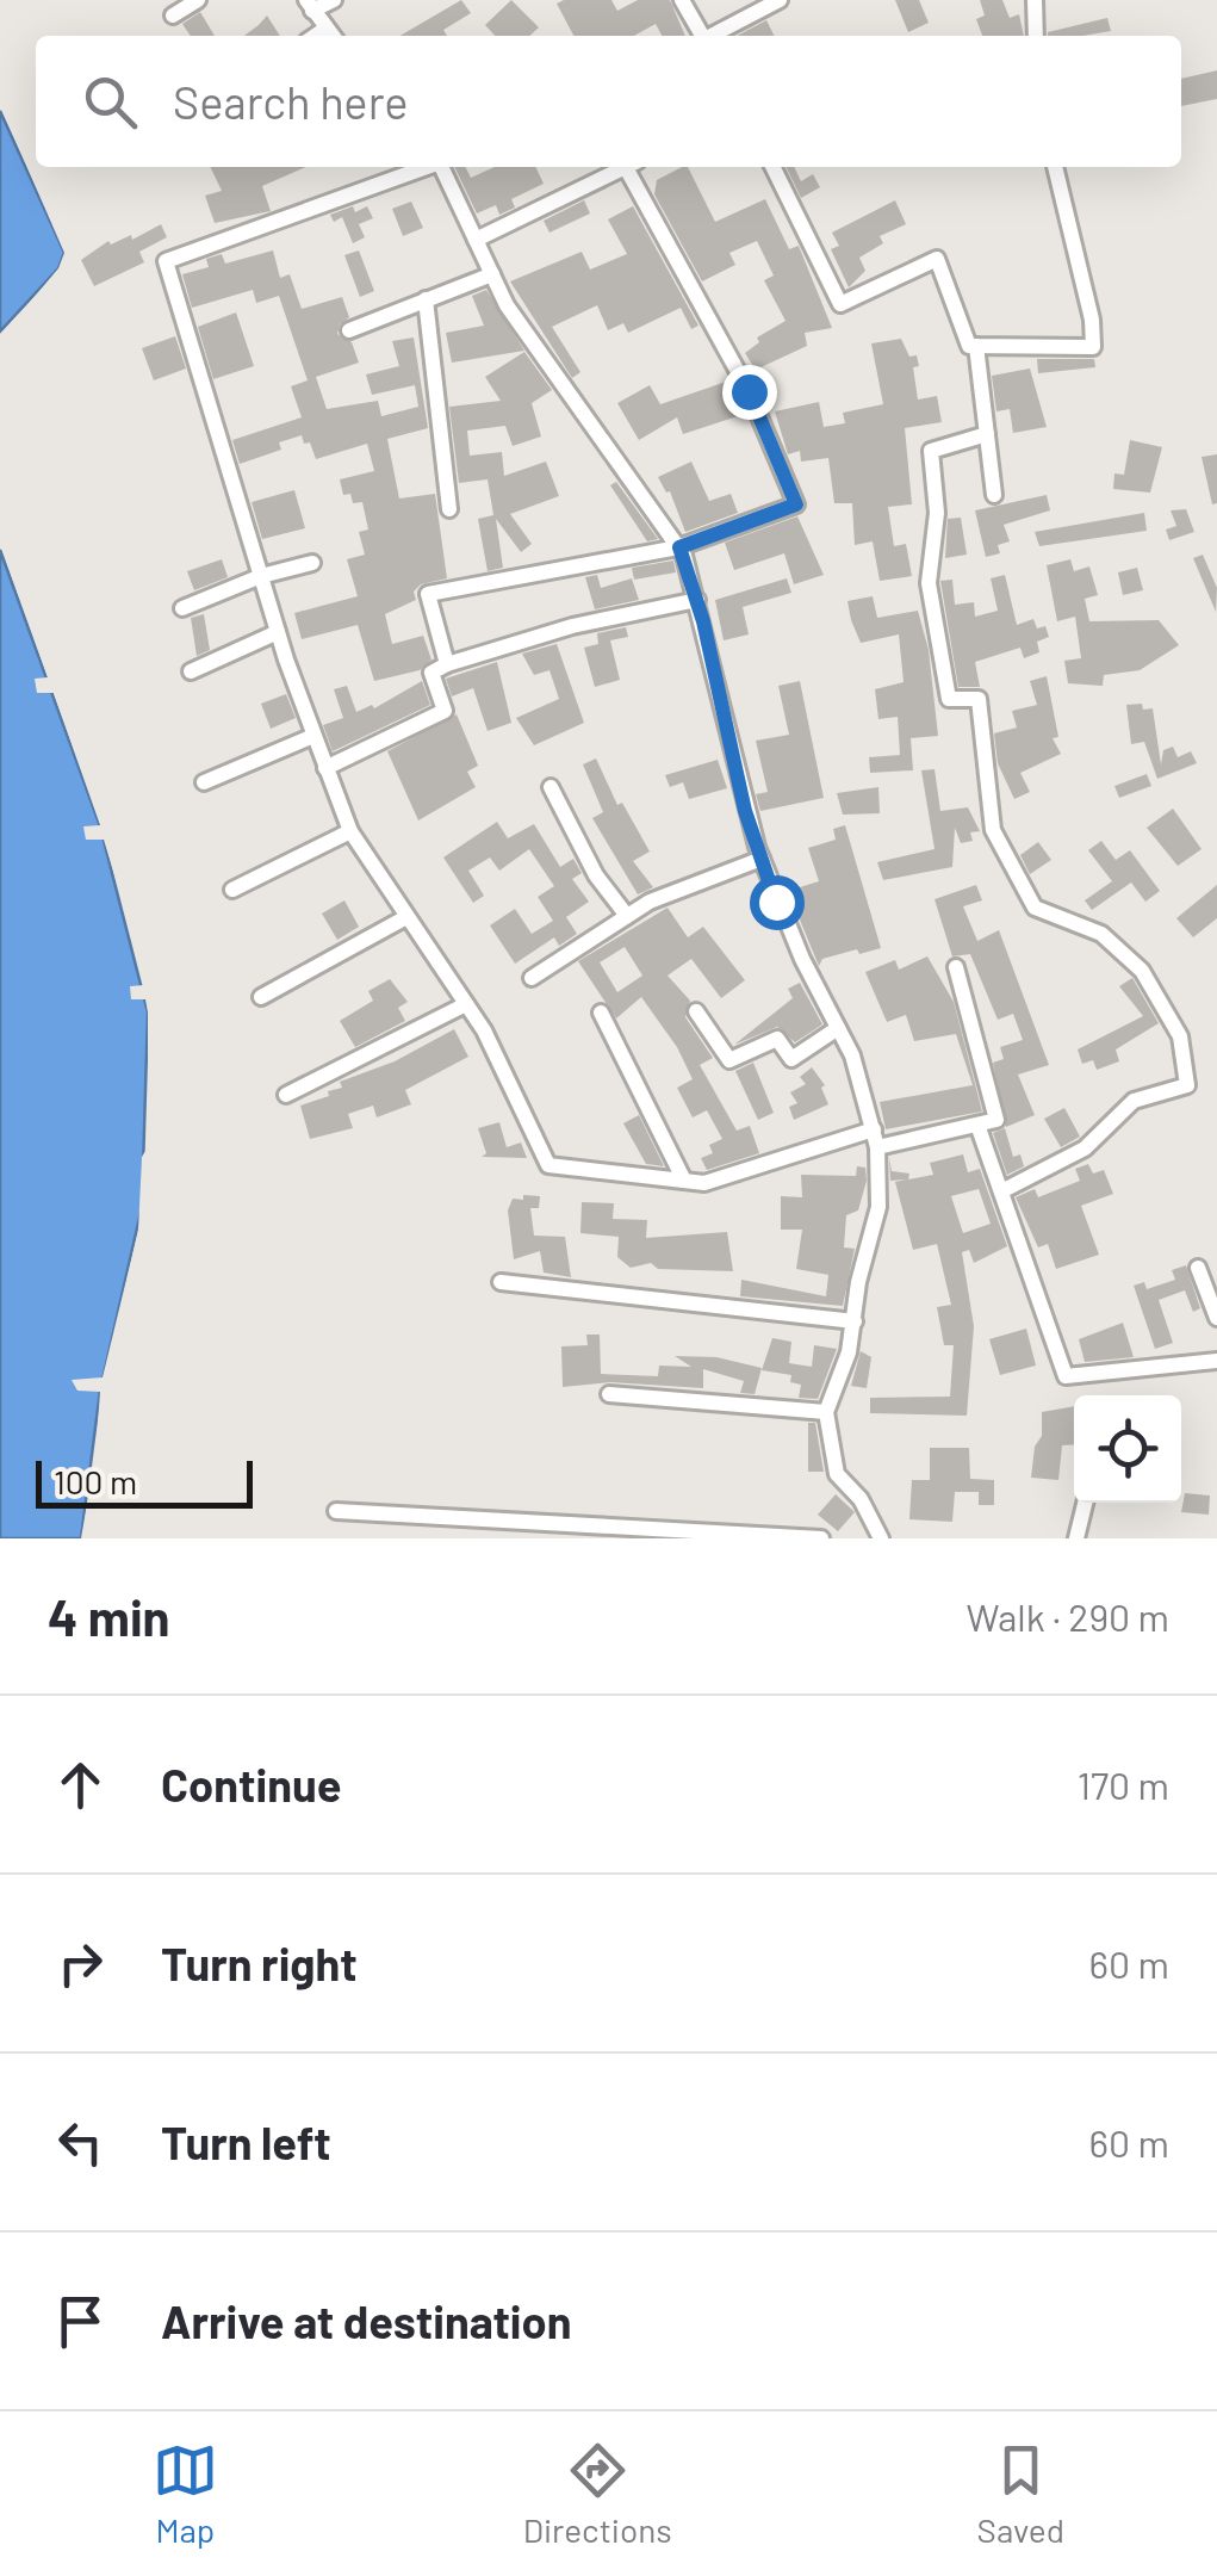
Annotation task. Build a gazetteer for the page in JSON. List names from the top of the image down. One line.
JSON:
{"scale_bar":"100 m","page":{"search":"Search here","scale":"100 m","heading":["4 min","Walk · 290 m"],"list":[["Continue","170 m"],["Turn right","60 m"],["Turn left","60 m"],"Arrive at destination"],"nav":["Map","Directions","Saved"]}}
